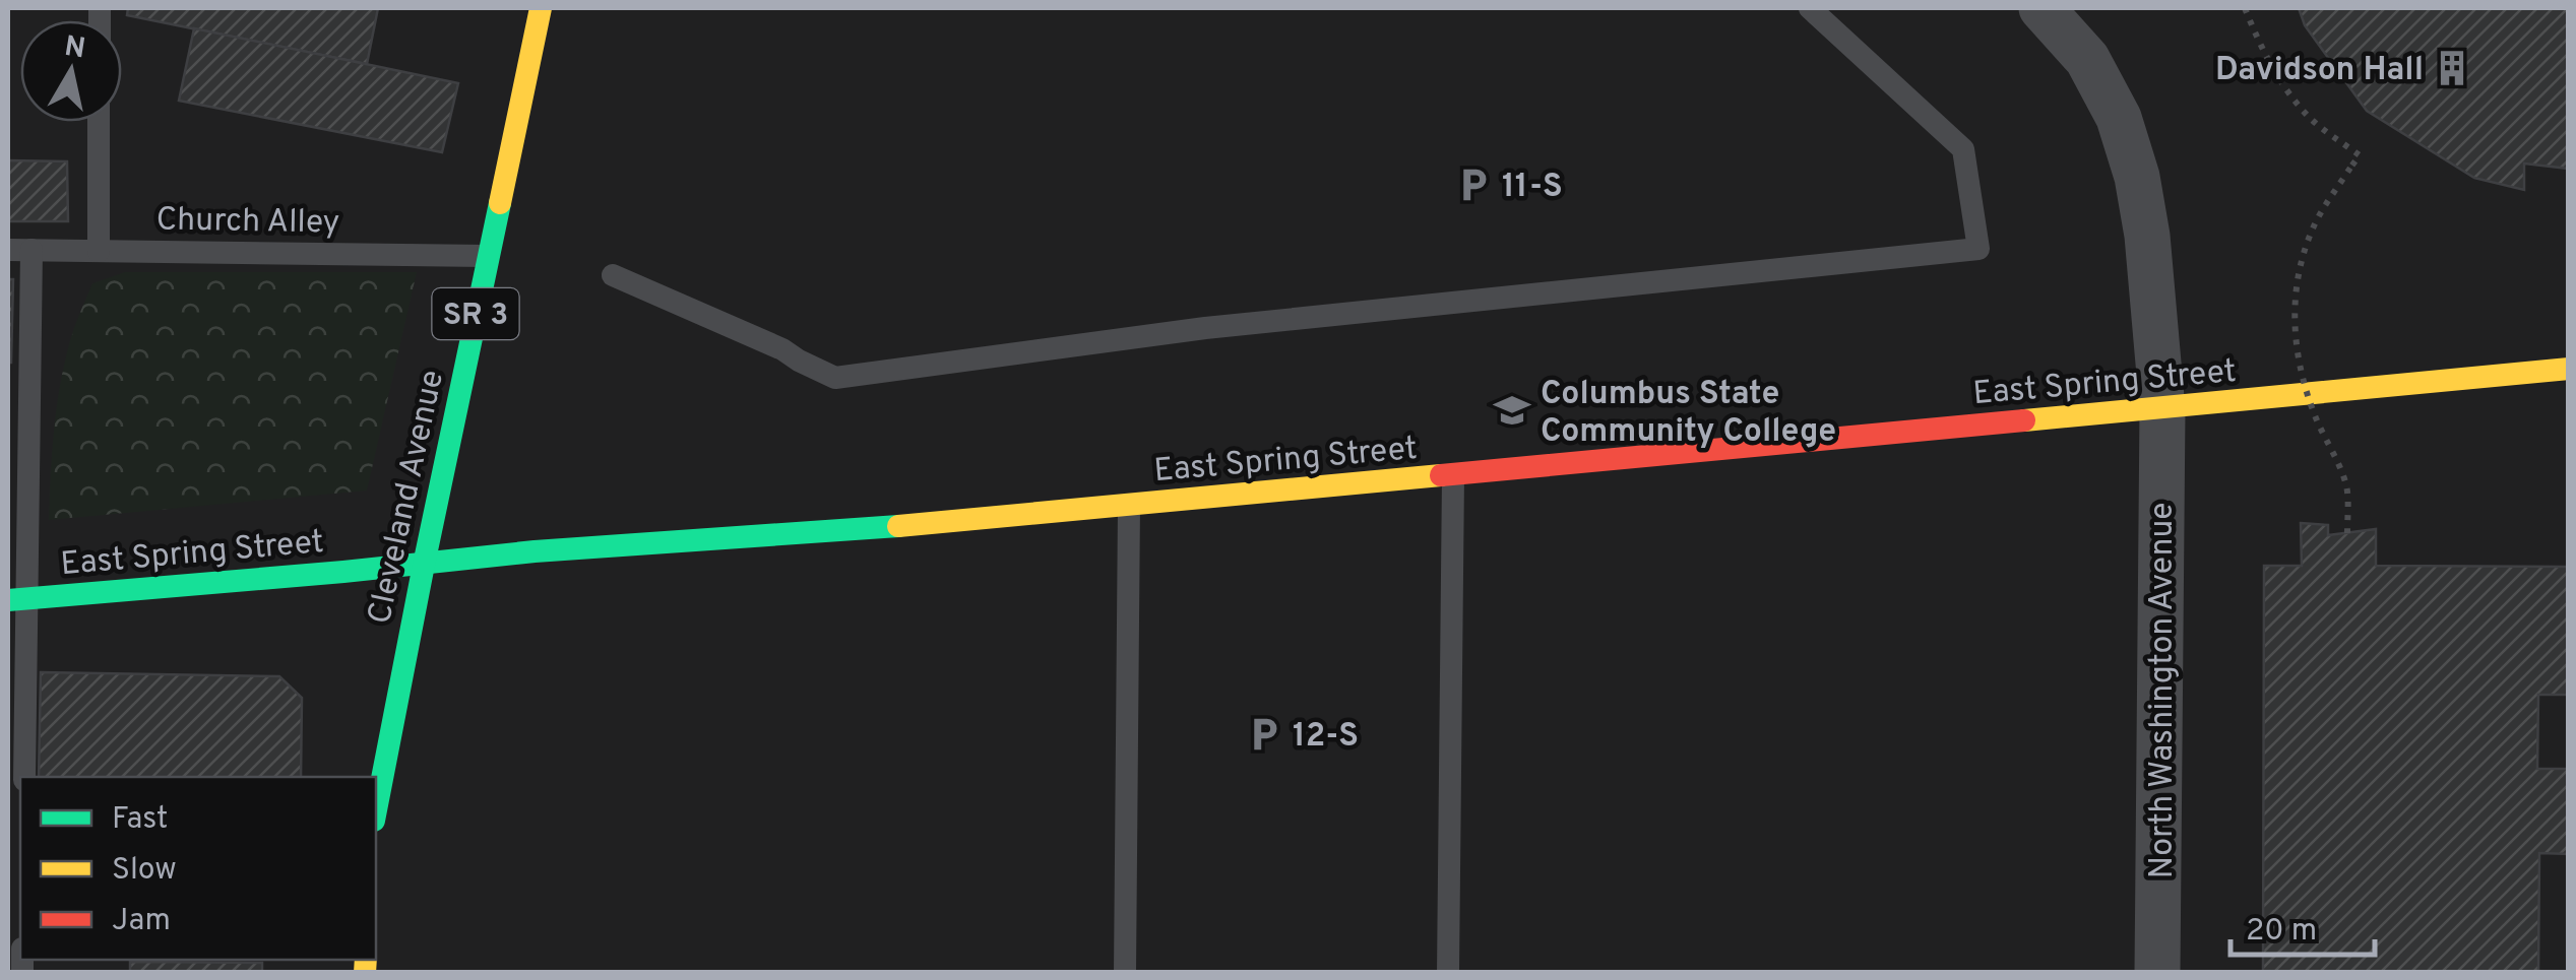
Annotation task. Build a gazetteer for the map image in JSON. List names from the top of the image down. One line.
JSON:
{"streets":{"main road":["SR 3","East Spring Street","Cleveland Avenue"],"street":["North Washington Avenue"],"lane":["Church Alley"]},"crossings":[["Church Alley","Cleveland Avenue"],["East Spring Street","Cleveland Avenue"],["East Spring Street","North Washington Avenue"]],"places":{"building":["Davidson Hall"],"parking":["11-S","12-S"],"school or university":["Columbus State Community College"]},"legend":["Fast","Slow","Jam"],"scale_bar":"20 m","north":"top"}
